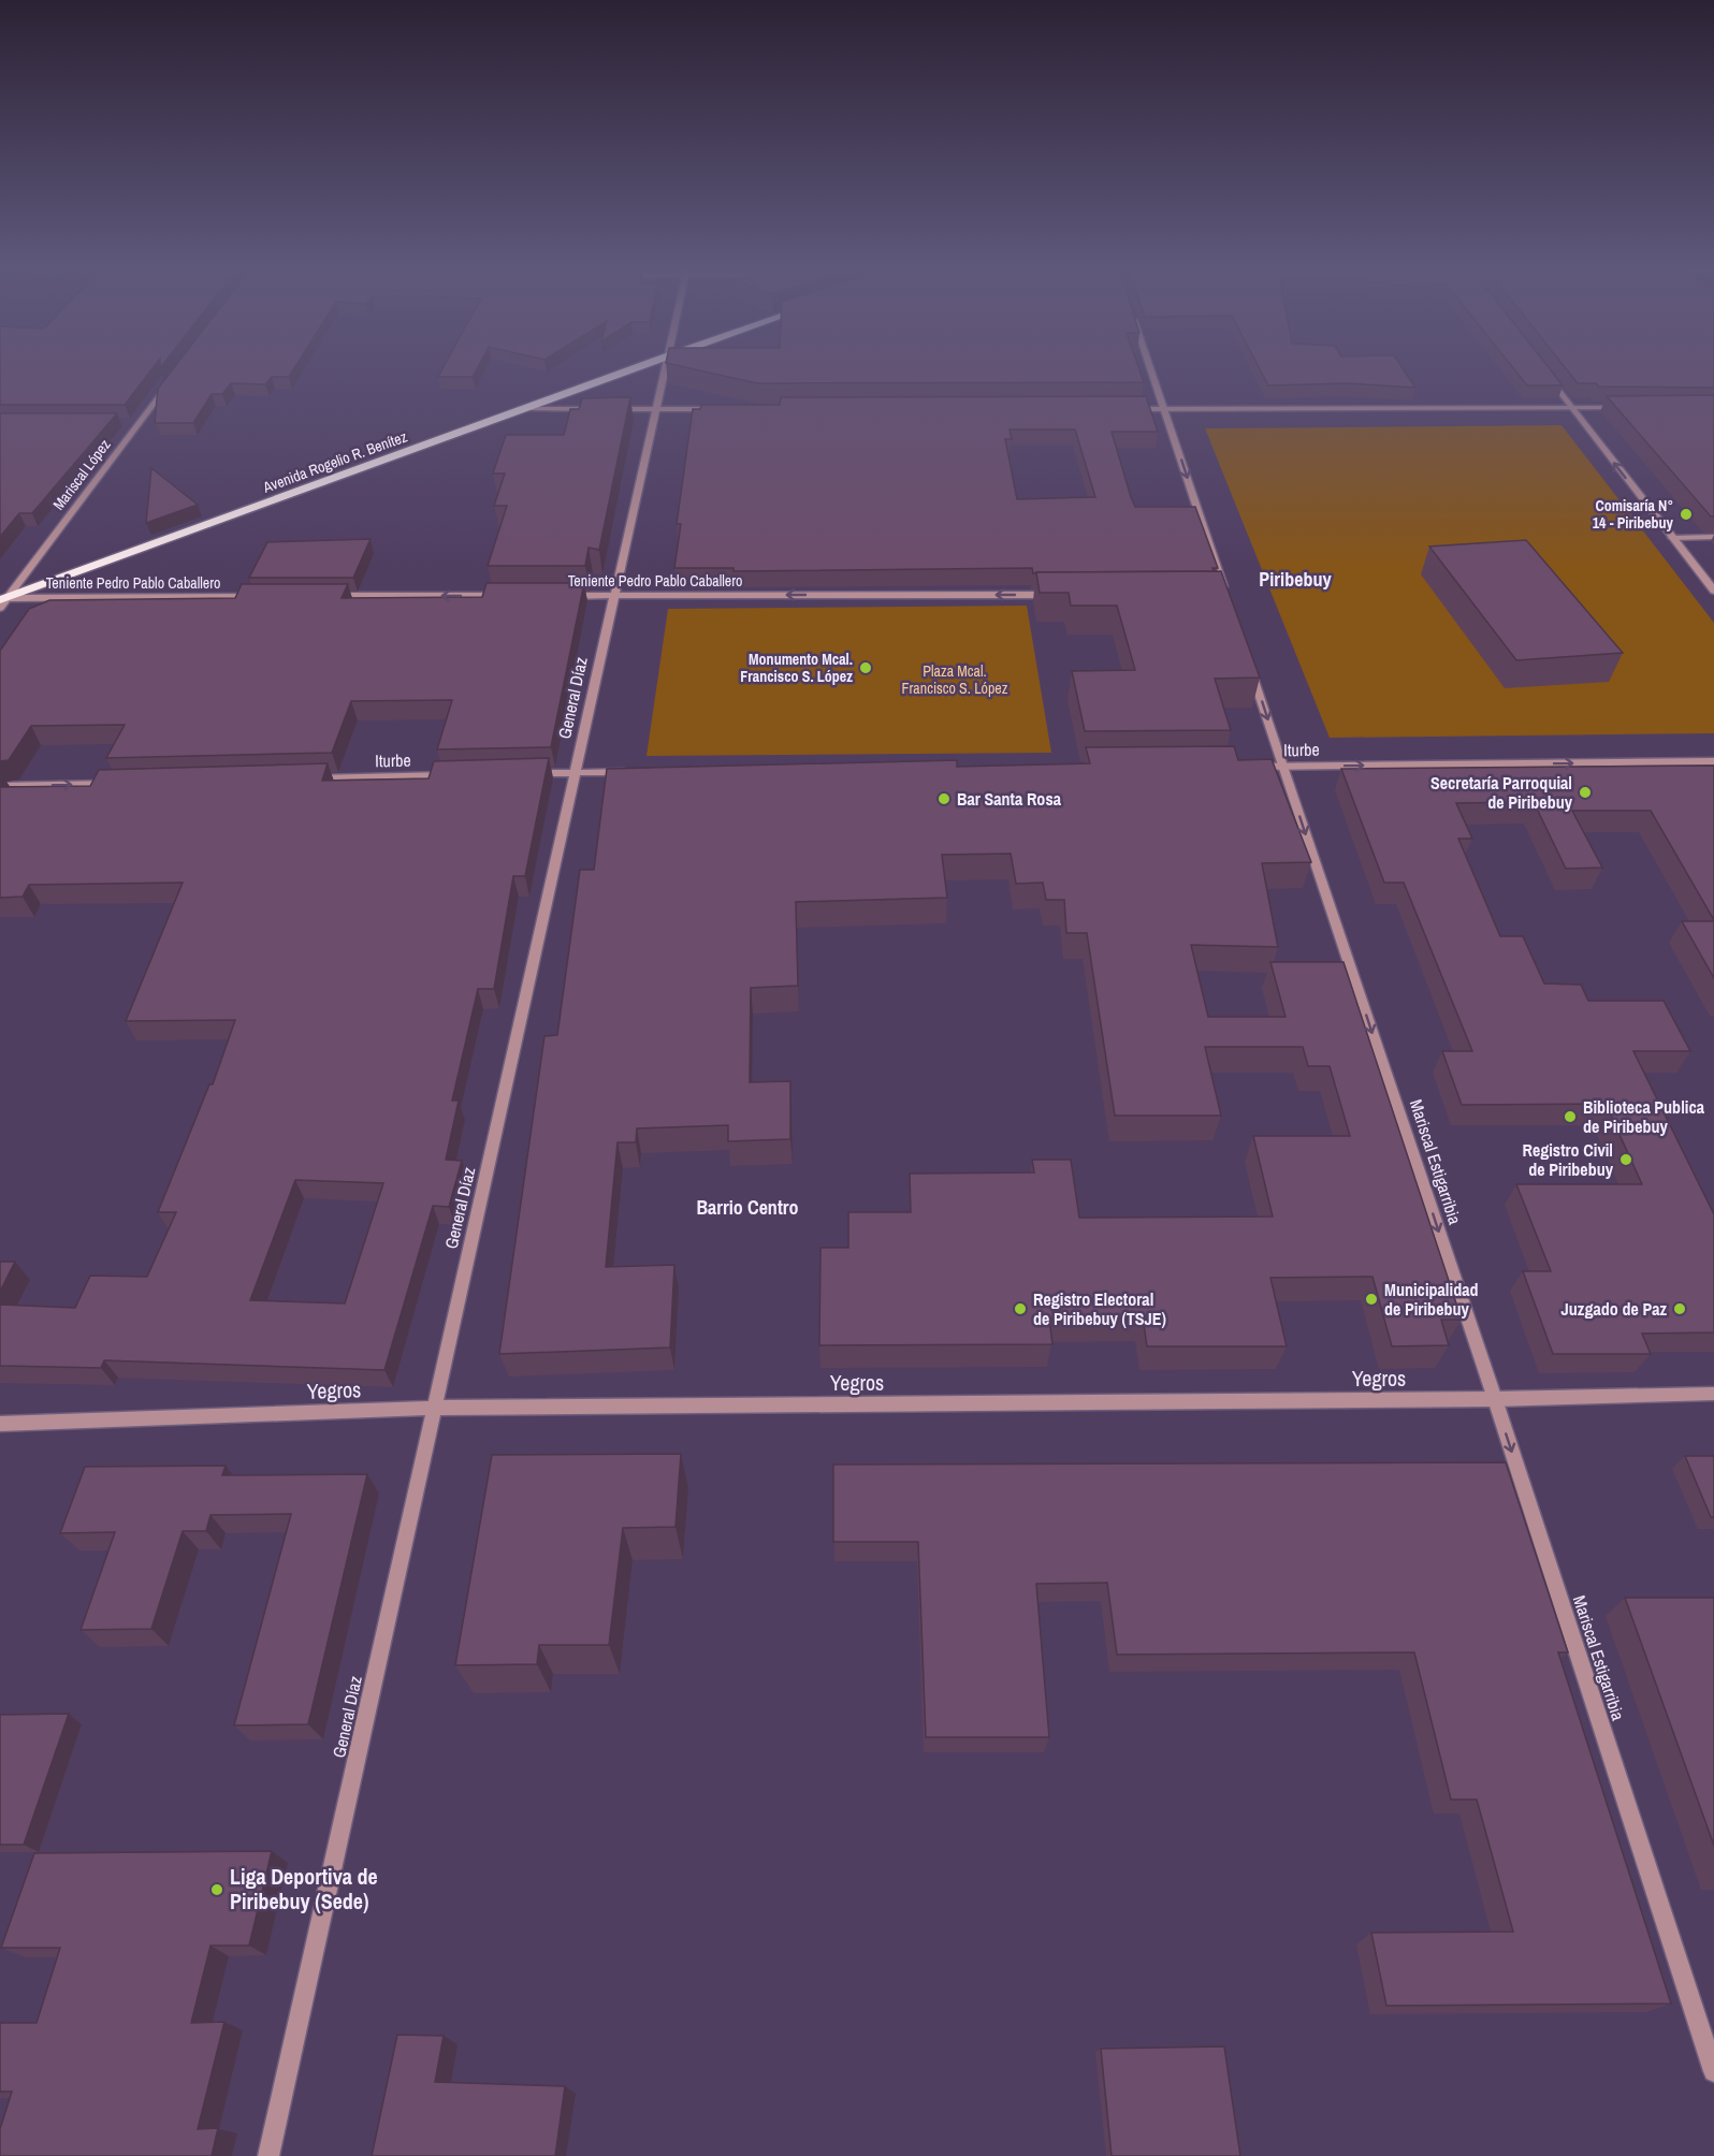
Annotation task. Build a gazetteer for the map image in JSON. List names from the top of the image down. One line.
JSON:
{"streets":{"main road":["Avenida Rogelio R. Benítez"],"street":["Mariscal López","Teniente Pedro Pablo Caballero","General Díaz","Iturbe","Mariscal Estigarribia","Yegros"]},"crossings":[["Avenida Rogelio R. Benítez","Mariscal López"],["Avenida Rogelio R. Benítez","Teniente Pedro Pablo Caballero"],["Mariscal López","Teniente Pedro Pablo Caballero"],["Teniente Pedro Pablo Caballero","General Díaz"],["General Díaz","Yegros"],["Iturbe","Mariscal Estigarribia"],["Mariscal Estigarribia","Yegros"]],"one_way":["Teniente Pedro Pablo Caballero","Iturbe","Mariscal Estigarribia"],"districts":["Piribebuy","Barrio Centro"],"parks":["Plaza Mcal. Francisco S. López"],"places":["Comisaría N° 14 - Piribebuy","Monumento Mcal. Francisco S. López","Secretaría Parroquial de Piribebuy","Bar Santa Rosa","Biblioteca Publica de Piribebuy","Registro Civil de Piribebuy","Municipalidad de Piribebuy","Registro Electoral de Piribebuy (TSJE)","Juzgado de Paz","Liga Deportiva de Piribebuy (Sede)"]}
